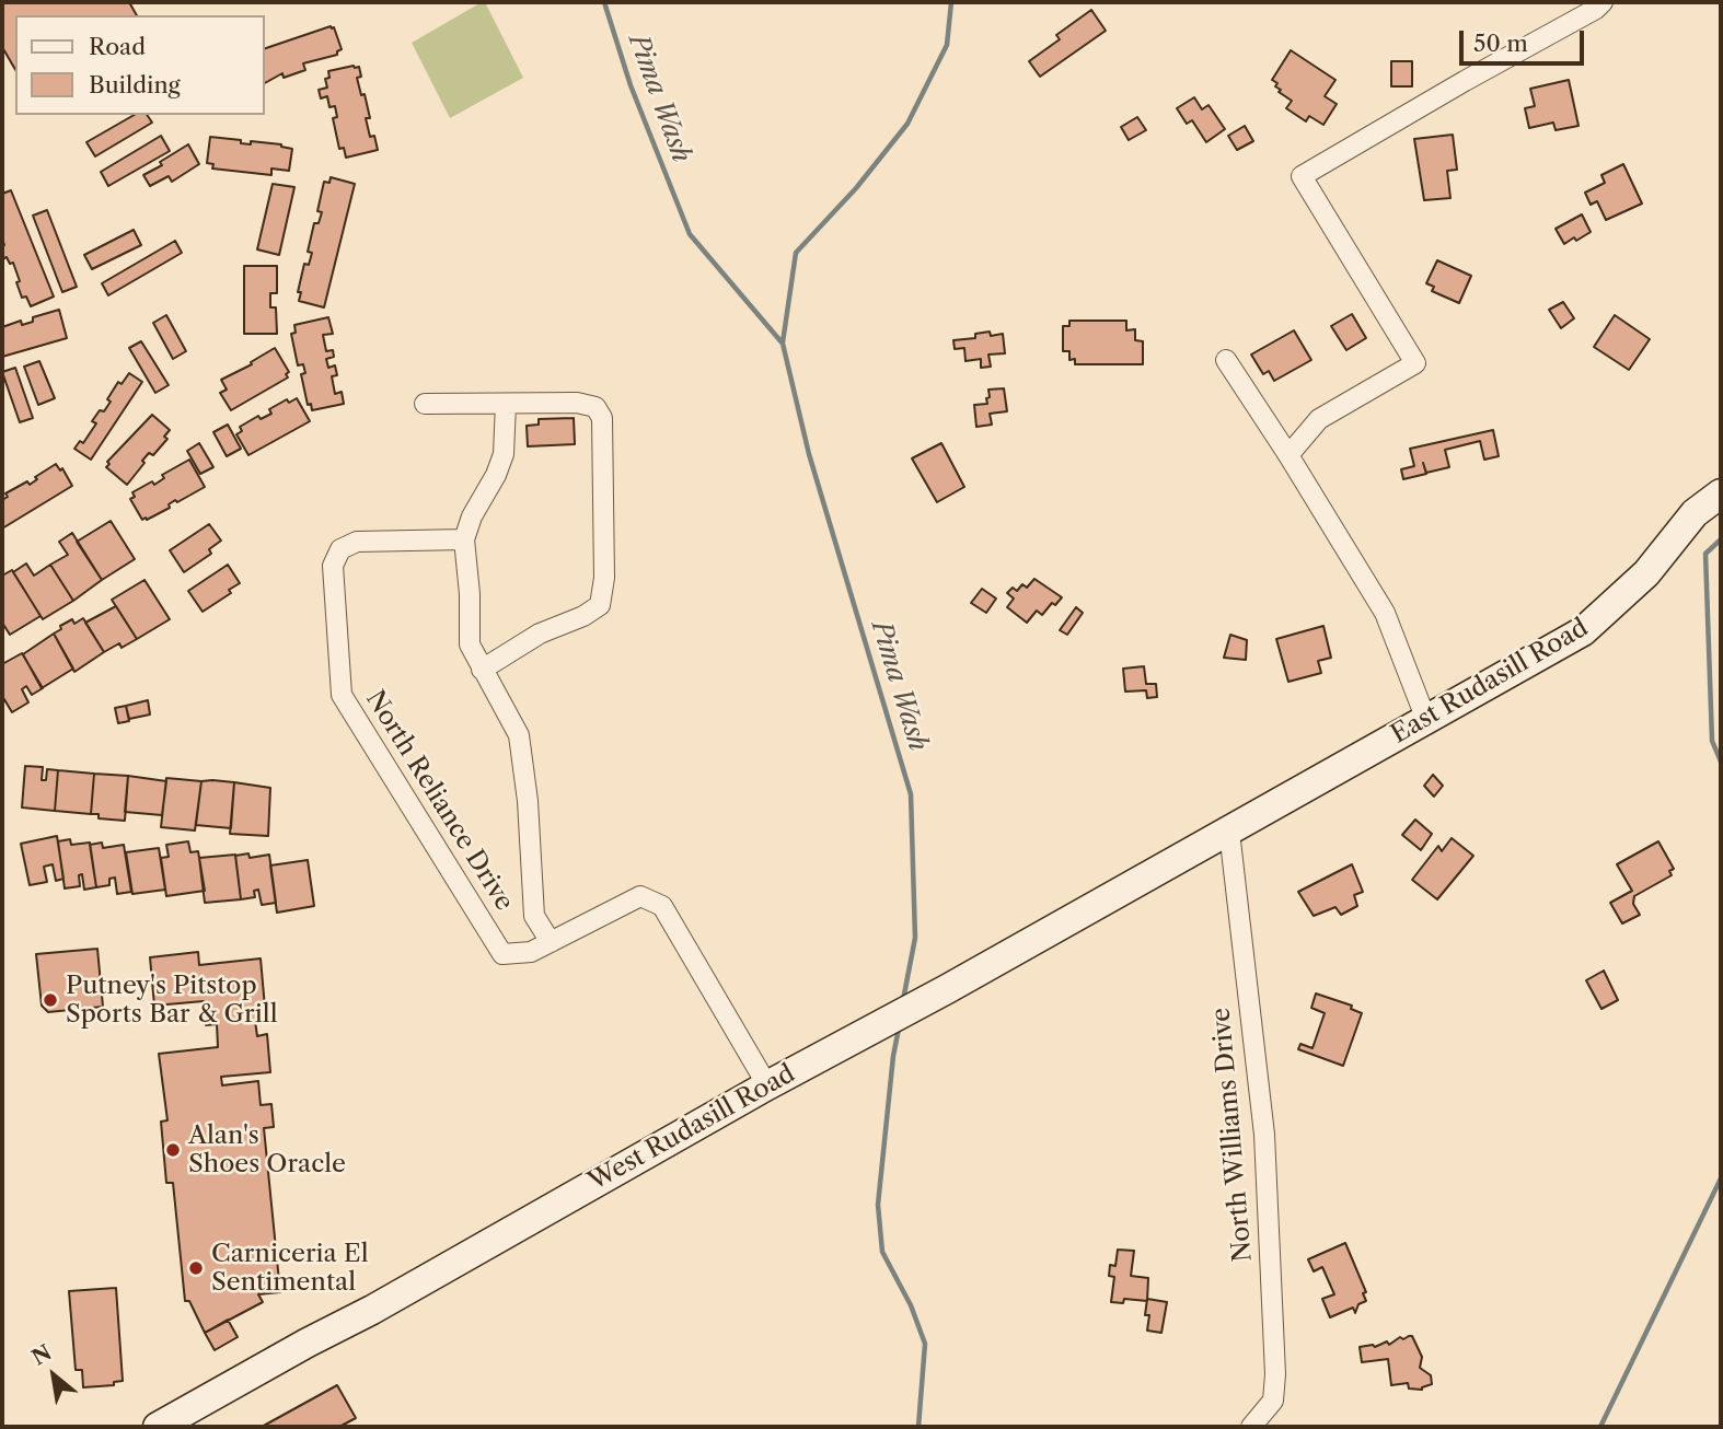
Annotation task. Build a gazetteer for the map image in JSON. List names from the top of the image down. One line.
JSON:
{"streets":{"street":["East Rudasill Road","North Reliance Drive","West Rudasill Road","North Williams Drive"]},"crossings":[["East Rudasill Road","West Rudasill Road"],["East Rudasill Road","North Williams Drive"],["West Rudasill Road","North Williams Drive"]],"water":["Pima Wash"],"places":["Putney's Pitstop Sports Bar & Grill","Alan's Shoes Oracle","Carniceria El Sentimental"],"legend":["Road","Building"],"scale_bar":"50 m","north":"top left"}
